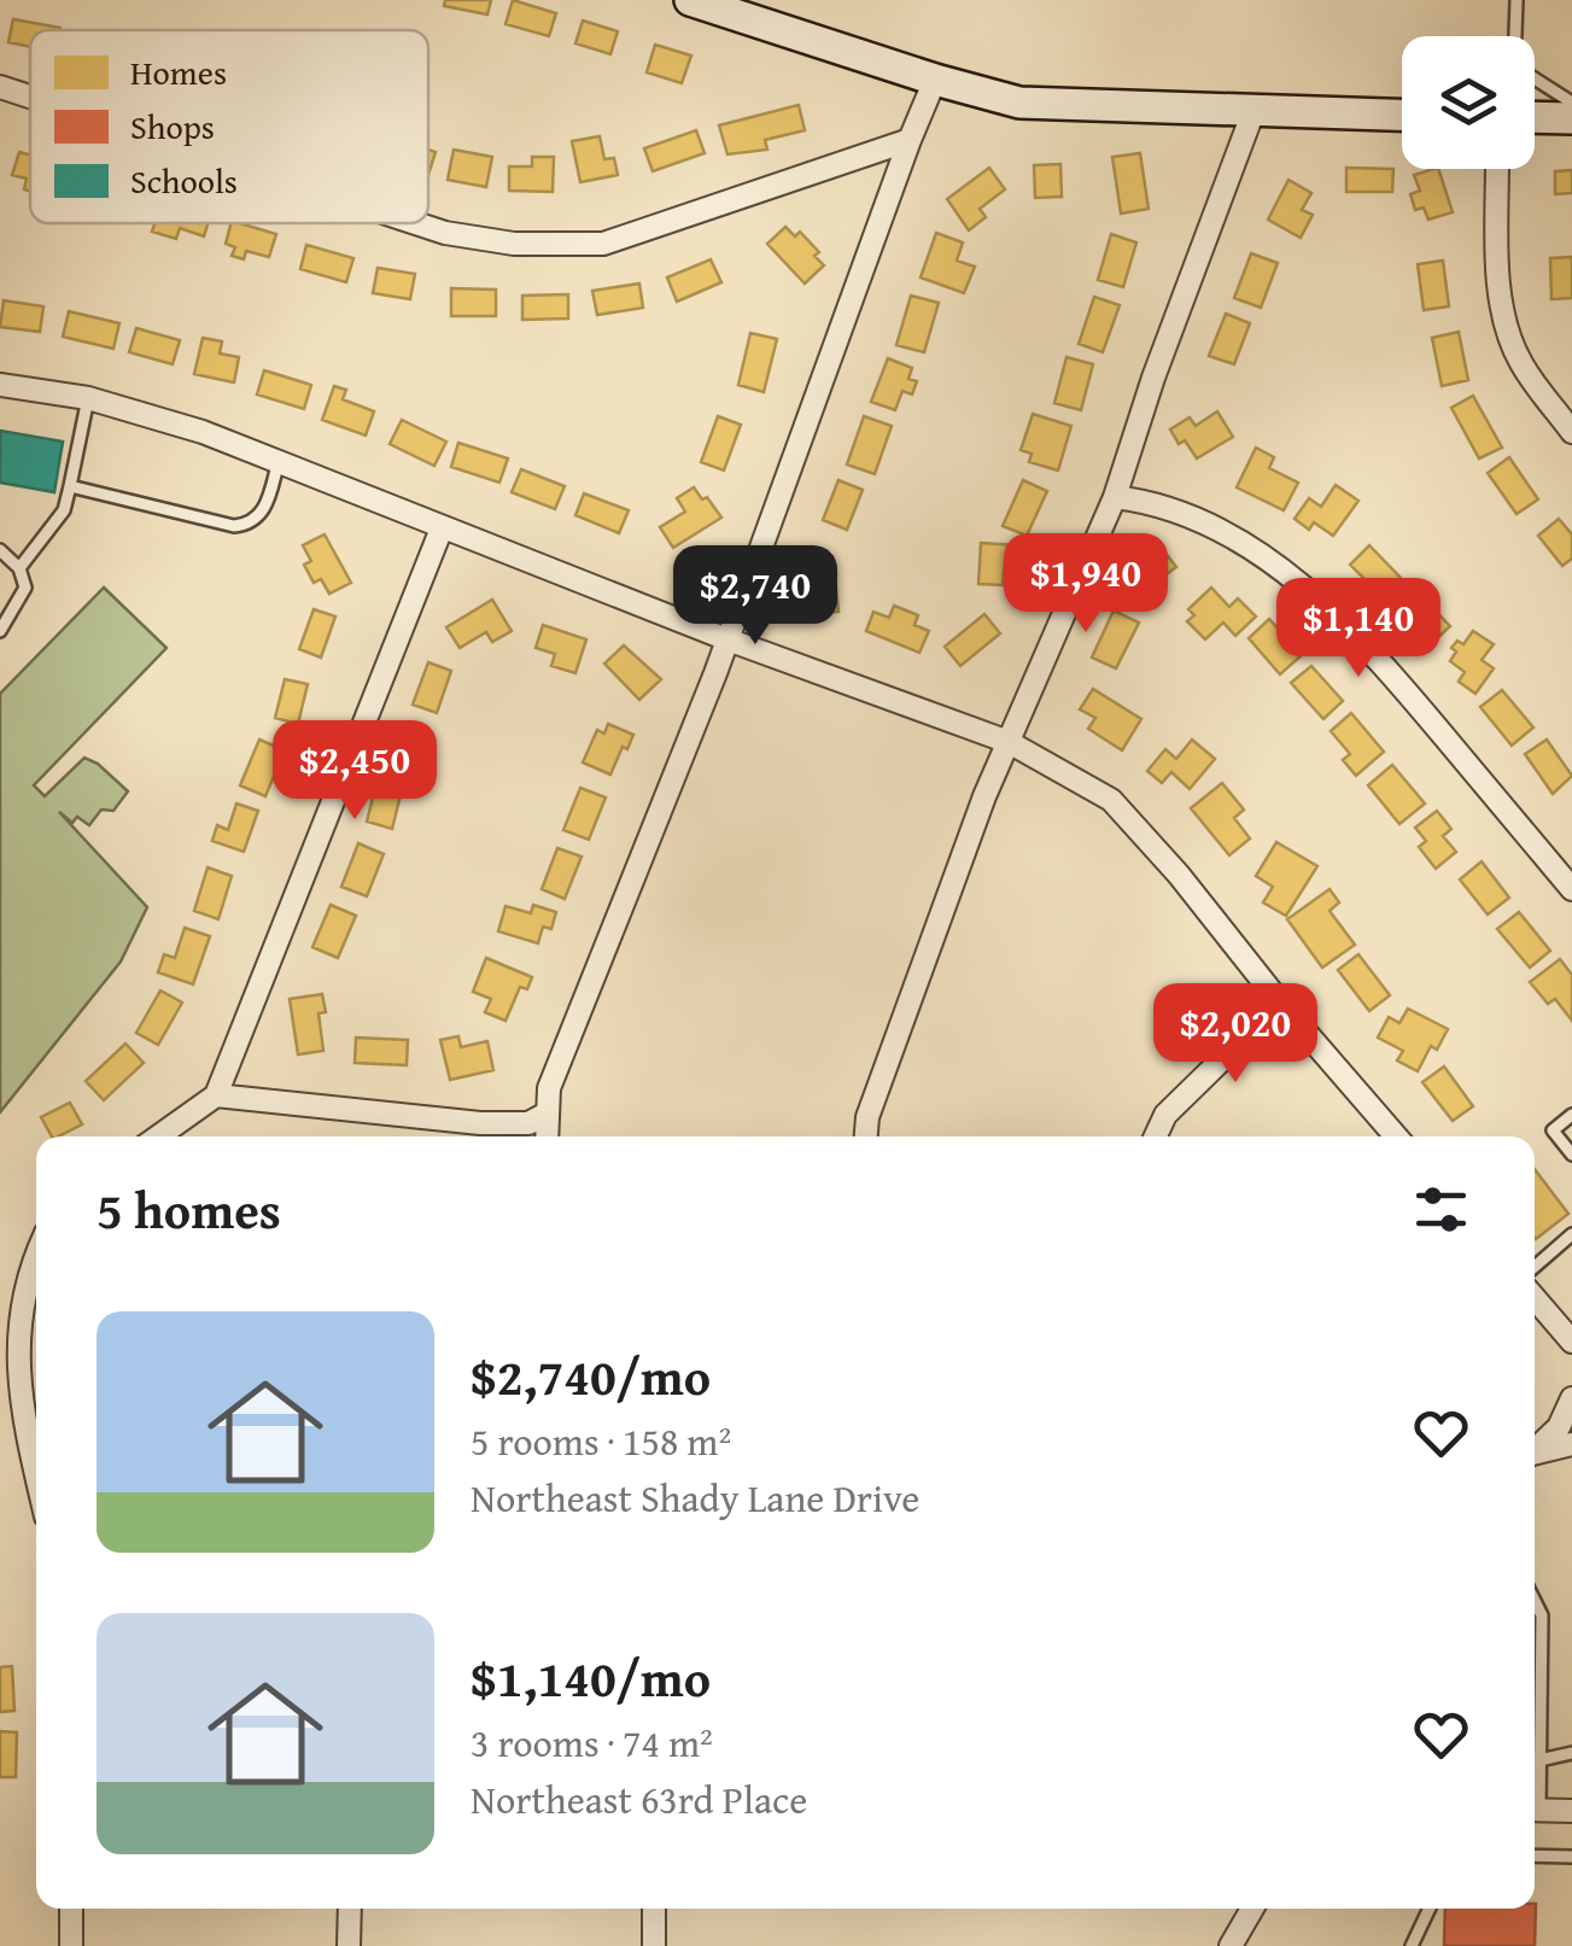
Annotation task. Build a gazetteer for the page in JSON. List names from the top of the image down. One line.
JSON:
{"legend":["Homes","Shops","Schools"],"page":{"price":["$1,940","$2,740","$1,140","$2,450","$2,020"],"heading":"5 homes","list":[{"name":"$2,740/mo","note":"5 rooms · 158 m² · Northeast Shady Lane Drive"},{"name":"$1,140/mo","note":"3 rooms · 74 m² · Northeast 63rd Place"}]}}
